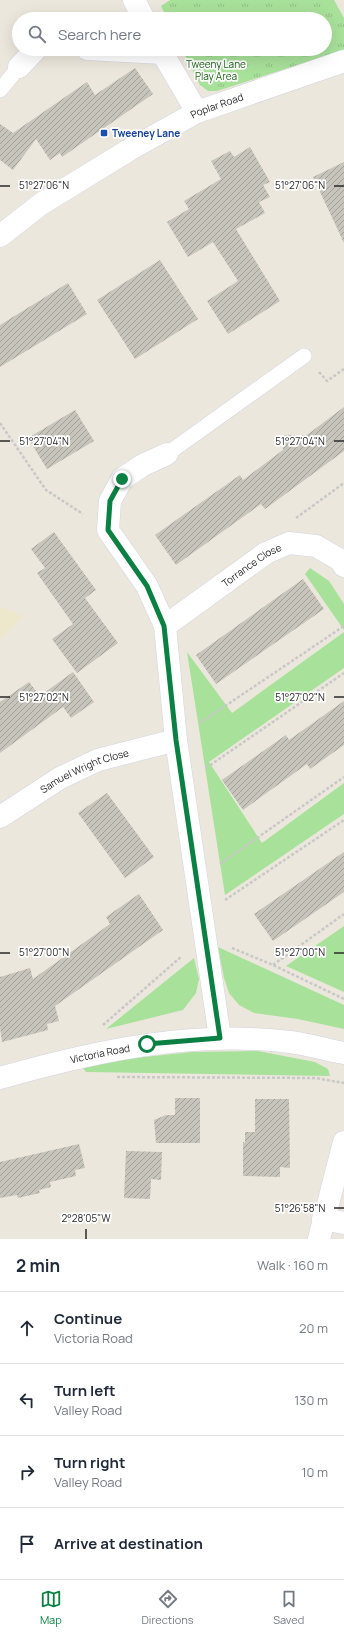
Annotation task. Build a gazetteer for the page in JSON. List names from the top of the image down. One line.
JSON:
{"streets":{"street":["Poplar Road","Torrance Close","Samuel Wright Close","Victoria Road"]},"parks":["Tweeny Lane Play Area"],"places":{"transit":["Tweeney Lane"]},"page":{"search":"Search here","heading":["2 min","Walk · 160 m"],"list":[["Continue","Victoria Road","20 m"],["Turn left","Valley Road","130 m"],["Turn right","Valley Road","10 m"],"Arrive at destination"],"nav":["Map","Directions","Saved"]},"coordinates":["51°27'06\"N","51°27'04\"N","51°27'02\"N","51°27'00\"N","51°26'58\"N","2°28'05\"W"]}
